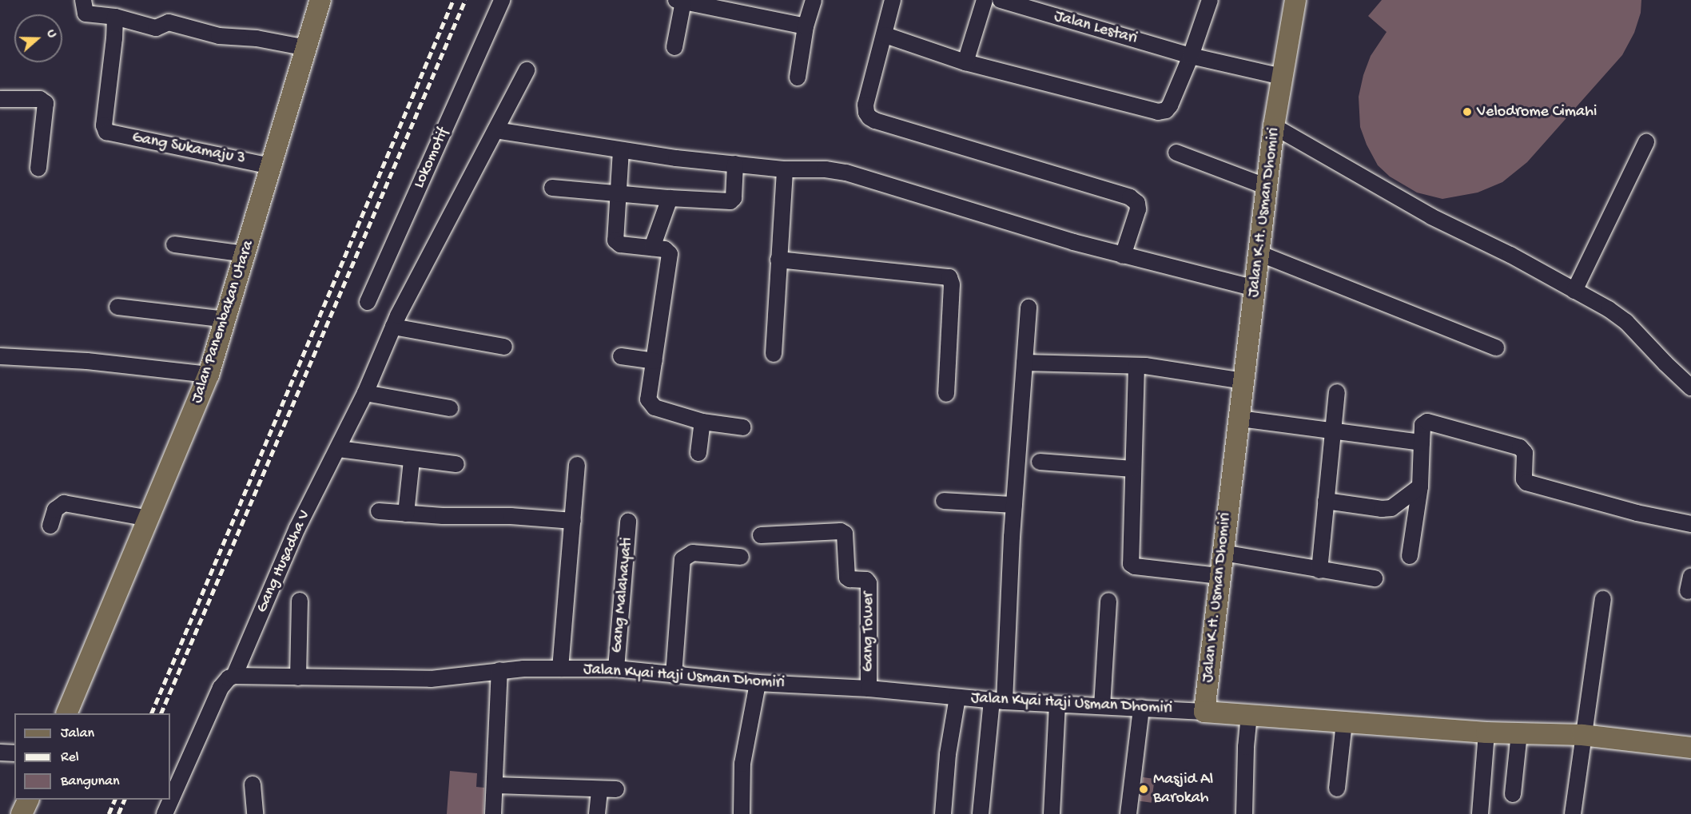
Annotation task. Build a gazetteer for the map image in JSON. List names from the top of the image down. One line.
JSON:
{"streets":{"main road":["Jalan K.H. Usman Dhomiri","Jalan Panembakan Utara"],"street":["Jalan Lestari","Gang Sukamaju 3","Lokomotif","Gang Husadha V","Gang Malahayati","Gang Tower","Jalan Kyai Haji Usman Dhomiri"]},"crossings":[["Jalan Lestari","Jalan K.H. Usman Dhomiri"],["Gang Sukamaju 3","Jalan Panembakan Utara"],["Jalan K.H. Usman Dhomiri","Jalan Kyai Haji Usman Dhomiri"],["Gang Husadha V","Jalan Kyai Haji Usman Dhomiri"],["Gang Malahayati","Jalan Kyai Haji Usman Dhomiri"],["Gang Tower","Jalan Kyai Haji Usman Dhomiri"]],"places":["Velodrome Cimahi","Masjid Al Barokah"],"legend":["Jalan","Rel","Bangunan"],"north":"right"}
